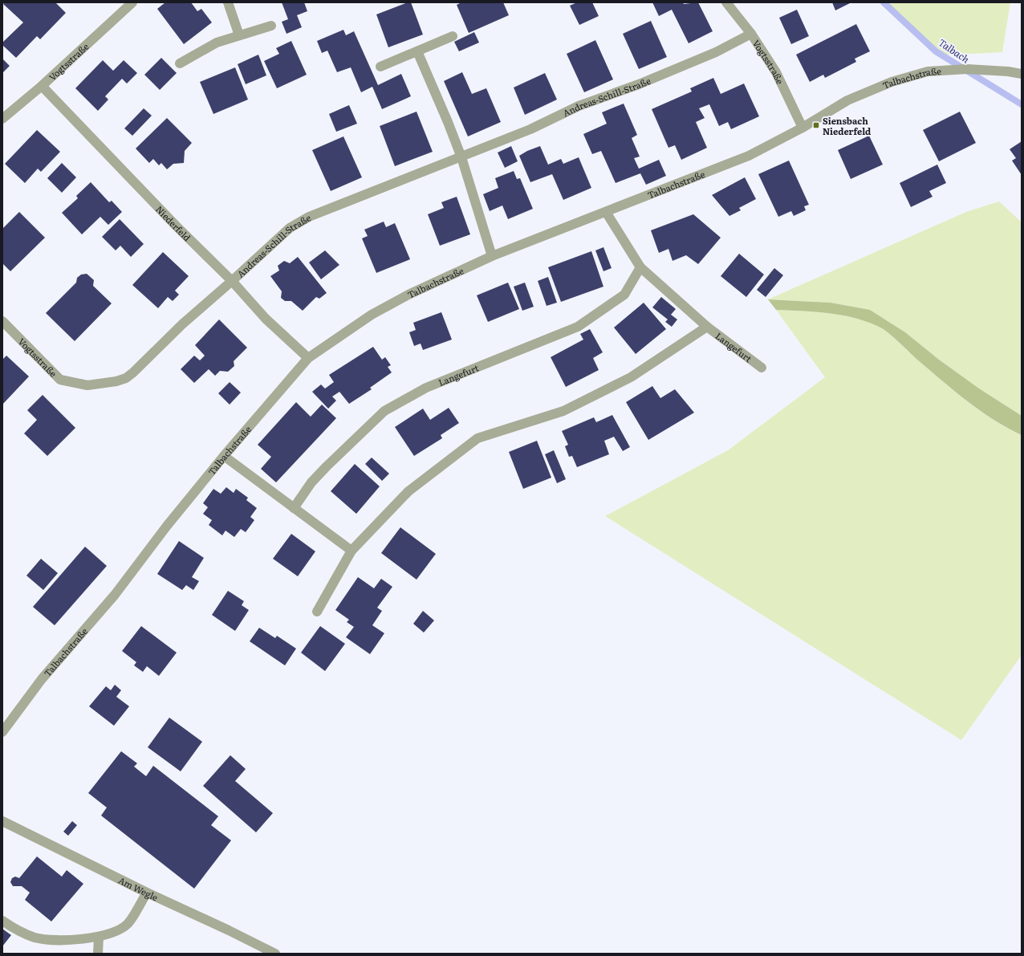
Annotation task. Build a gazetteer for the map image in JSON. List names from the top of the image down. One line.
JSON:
{"streets":{"street":["Vogtsstraße","Talbachstraße","Andreas-Schill-Straße","Niederfeld","Langefurt","Am Wegle"]},"crossings":[["Vogtsstraße","Talbachstraße"],["Vogtsstraße","Andreas-Schill-Straße"],["Vogtsstraße","Niederfeld"],["Talbachstraße","Niederfeld"],["Talbachstraße","Langefurt"],["Andreas-Schill-Straße","Niederfeld"]],"water":["Talbach"],"places":{"transit":["Siensbach Niederfeld"]}}
